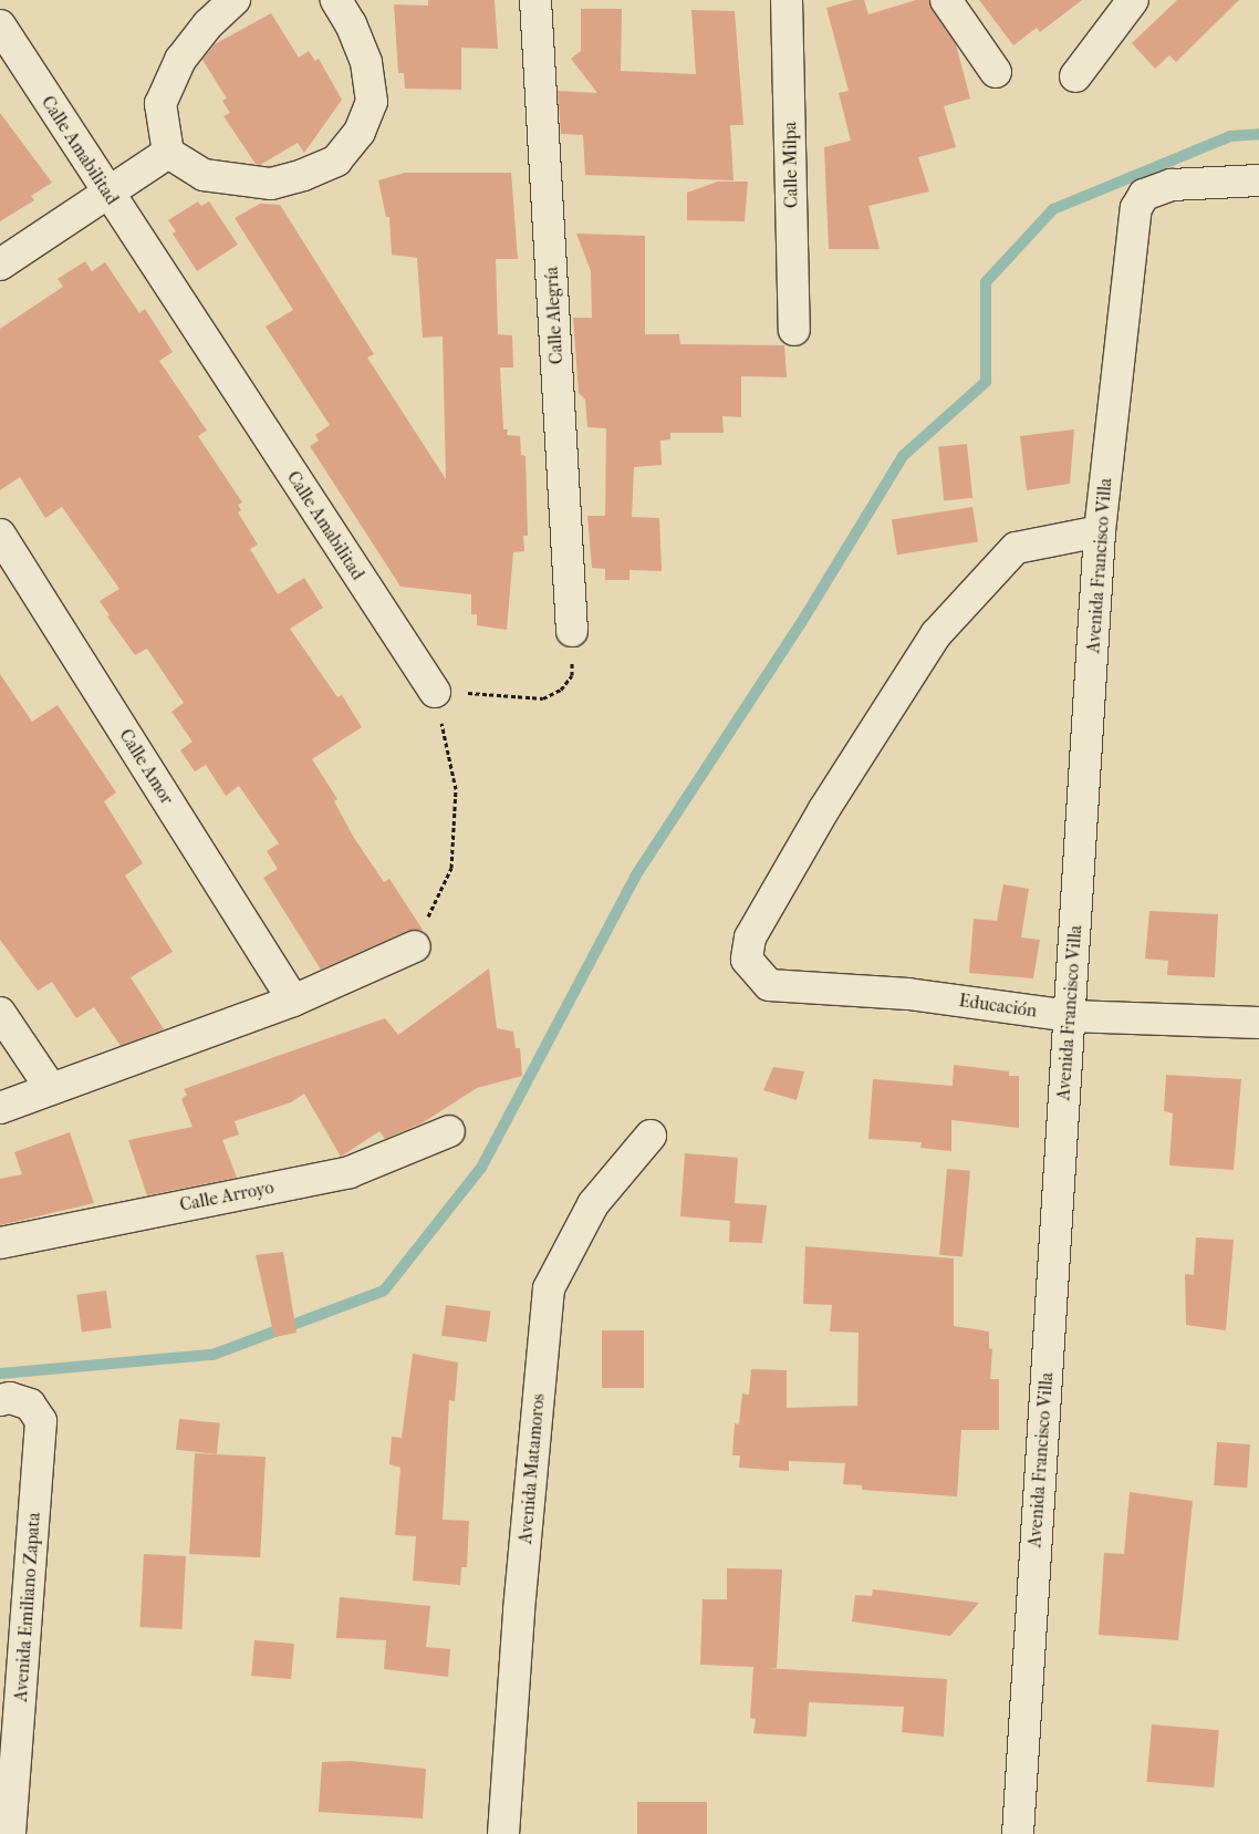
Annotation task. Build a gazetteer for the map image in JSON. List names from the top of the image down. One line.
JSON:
{"streets":{"street":["Calle Amabilitad","Calle Milpa","Calle Alegría","Avenida Francisco Villa","Calle Amor","Educación","Calle Arroyo","Avenida Matamoros","Avenida Emiliano Zapata"]},"crossings":[["Avenida Francisco Villa","Educación"]]}
